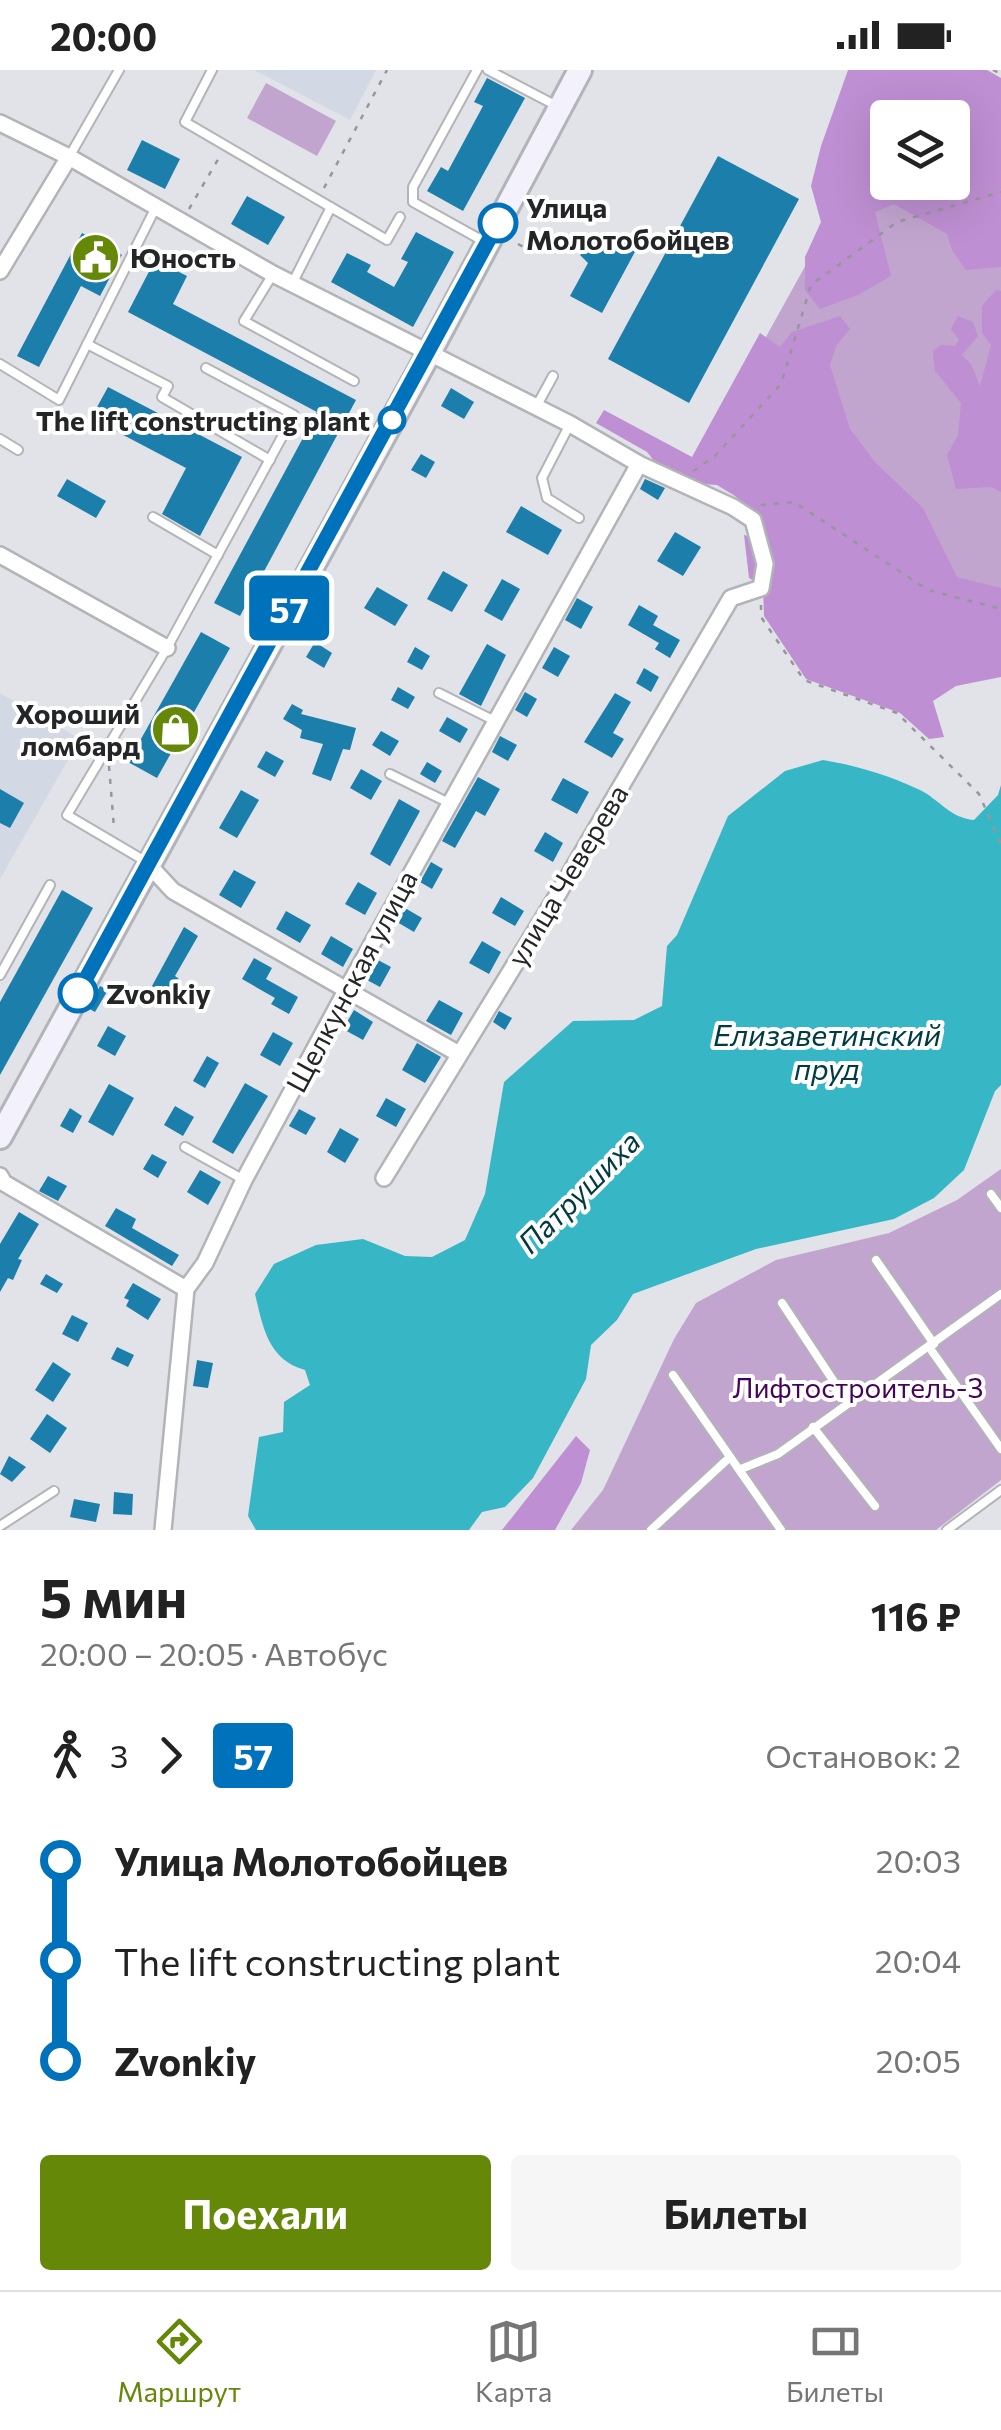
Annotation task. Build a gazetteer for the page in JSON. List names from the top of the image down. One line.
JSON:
{"streets":{"street":["улица Чеверева","Щелкунская улица"]},"water":["Елизаветинский пруд","Патрушиха"],"parks":["Лифтостроитель-3"],"places":{"other":["Улица Молотобойцев","The lift constructing plant","Zvonkiy"],"public building":["Юность"],"shop":["Хороший ломбард"]},"lines":["bus line 57"],"page":{"status":"20:00","on_map":"57","heading":["5 мин","20:00 – 20:05 · Автобус","116 ₽"],"legs":["3","57","Остановок: 2"],"list":[{"name":"Улица Молотобойцев","value":"20:03"},{"name":"The lift constructing plant","value":"20:04"},{"name":"Zvonkiy","value":"20:05"}],"buttons":["Поехали","Билеты"],"tabs":["Маршрут","Карта","Билеты"]}}
